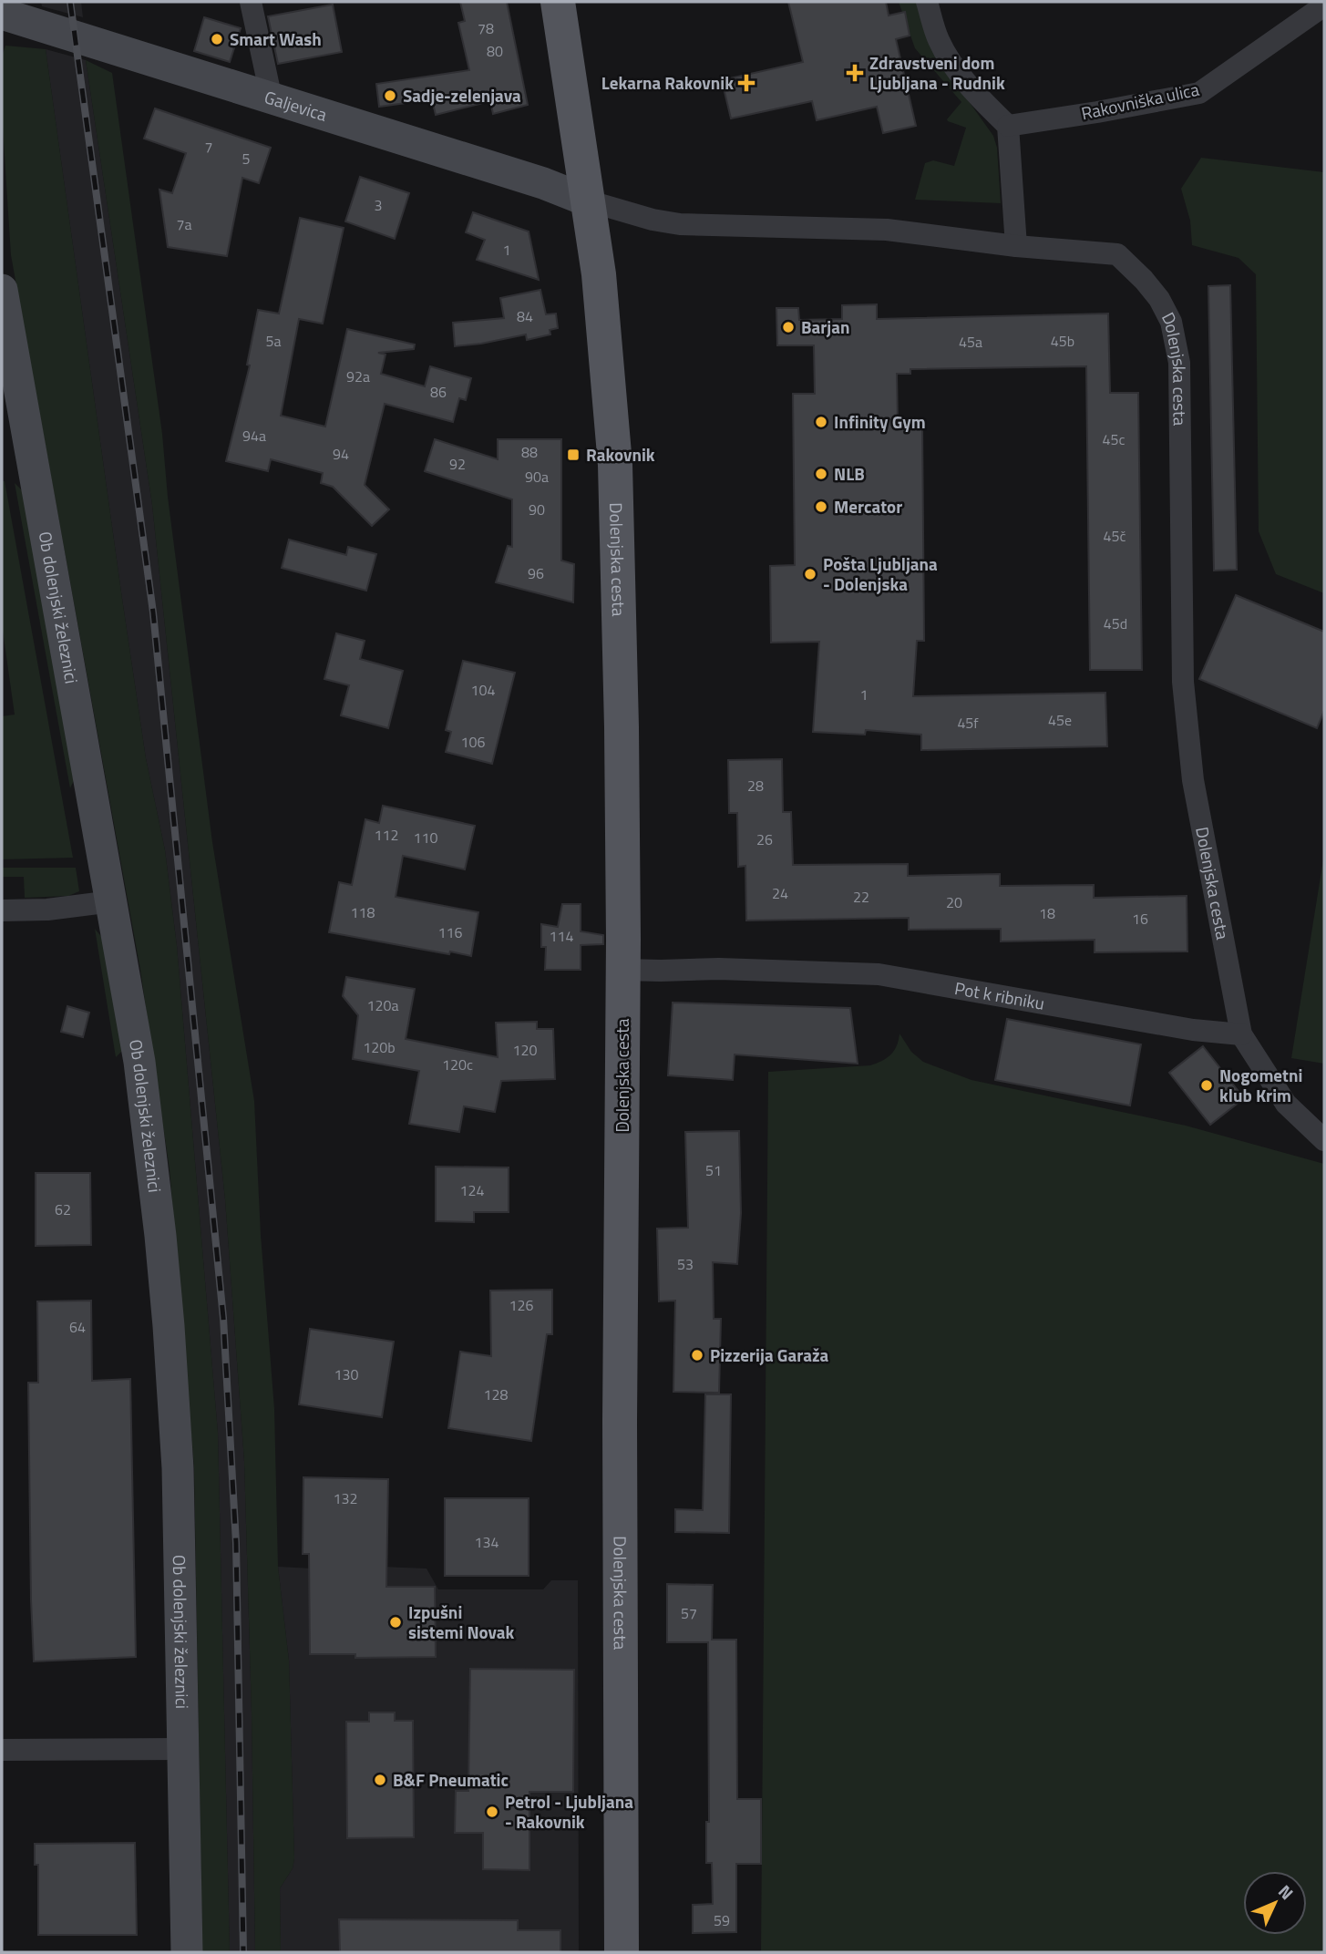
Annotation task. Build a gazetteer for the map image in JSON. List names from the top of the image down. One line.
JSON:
{"streets":{"main road":["Dolenjska cesta"],"street":["Rakovniška ulica","Galjevica","Ob dolenjski železnici","Pot k ribniku"]},"crossings":[["Galjevica","Dolenjska cesta"],["Dolenjska cesta","Pot k ribniku"]],"places":{"other":["Smart Wash","Sadje-zelenjava","Barjan","Infinity Gym","NLB","Mercator","Pošta Ljubljana - Dolenjska","Nogometni klub Krim","Pizzerija Garaža","Izpušni sistemi Novak","B&F Pneumatic","Petrol - Ljubljana - Rakovnik"],"health":["Zdravstveni dom Ljubljana - Rudnik","Lekarna Rakovnik"],"transit":["Rakovnik"]},"house_numbers":["78","80","7","5","3","7a","1","84","5a","45b","45a","92a","86","94a","45c","88","94","92","90a","90","45č","96","45d","104","1","45e","45f","106","28","112","110","26","24","22","20","118","18","16","116","114","120a","120b","120","120c","51","124","62","53","126","64","130","128","132","134","57","59"],"north":"top right"}
